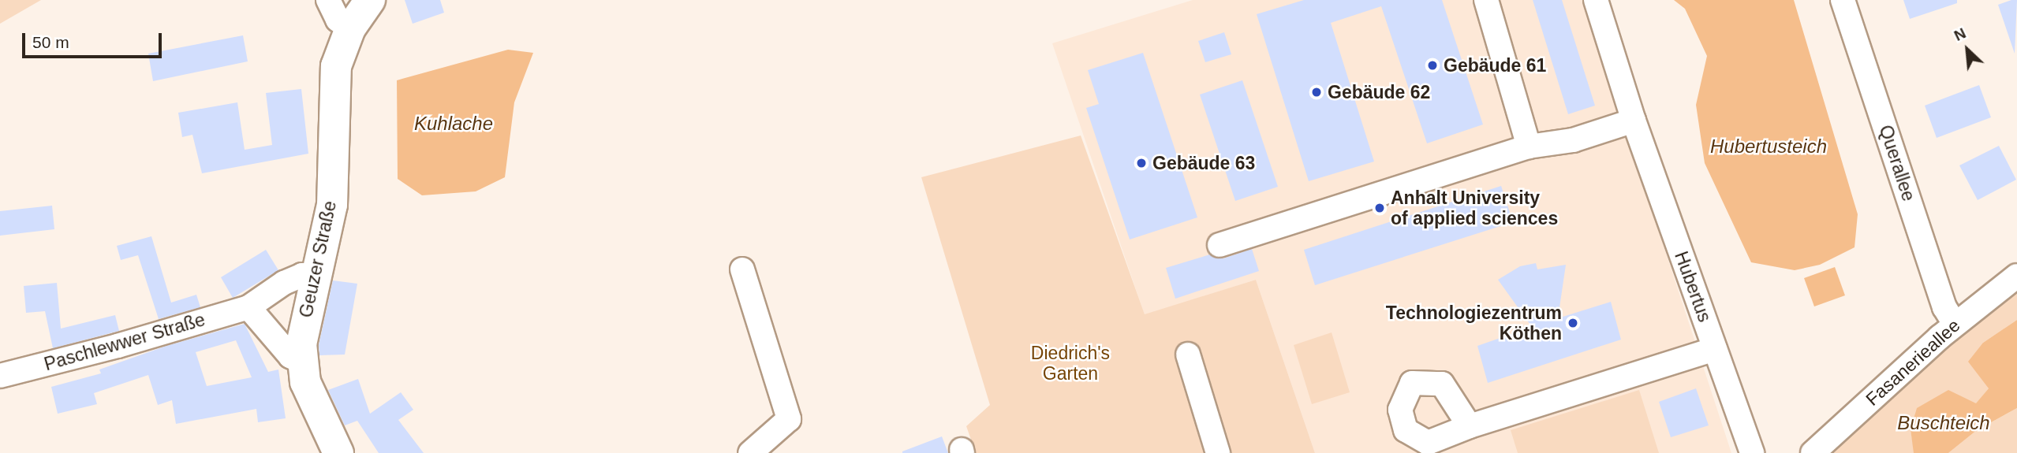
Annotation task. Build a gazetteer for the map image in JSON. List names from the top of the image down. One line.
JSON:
{"streets":{"main road":["Geuzer Straße"],"street":["Querallee","Hubertus","Paschlewwer Straße","Fasanerieallee"]},"crossings":[["Querallee","Fasanerieallee"],["Geuzer Straße","Paschlewwer Straße"]],"water":["Kuhlache","Hubertusteich","Buschteich"],"parks":["Diedrich's Garten"],"places":["Gebäude 61","Gebäude 62","Gebäude 63","Anhalt University of applied sciences","Technologiezentrum Köthen"],"scale_bar":"50 m","north":"top left"}
